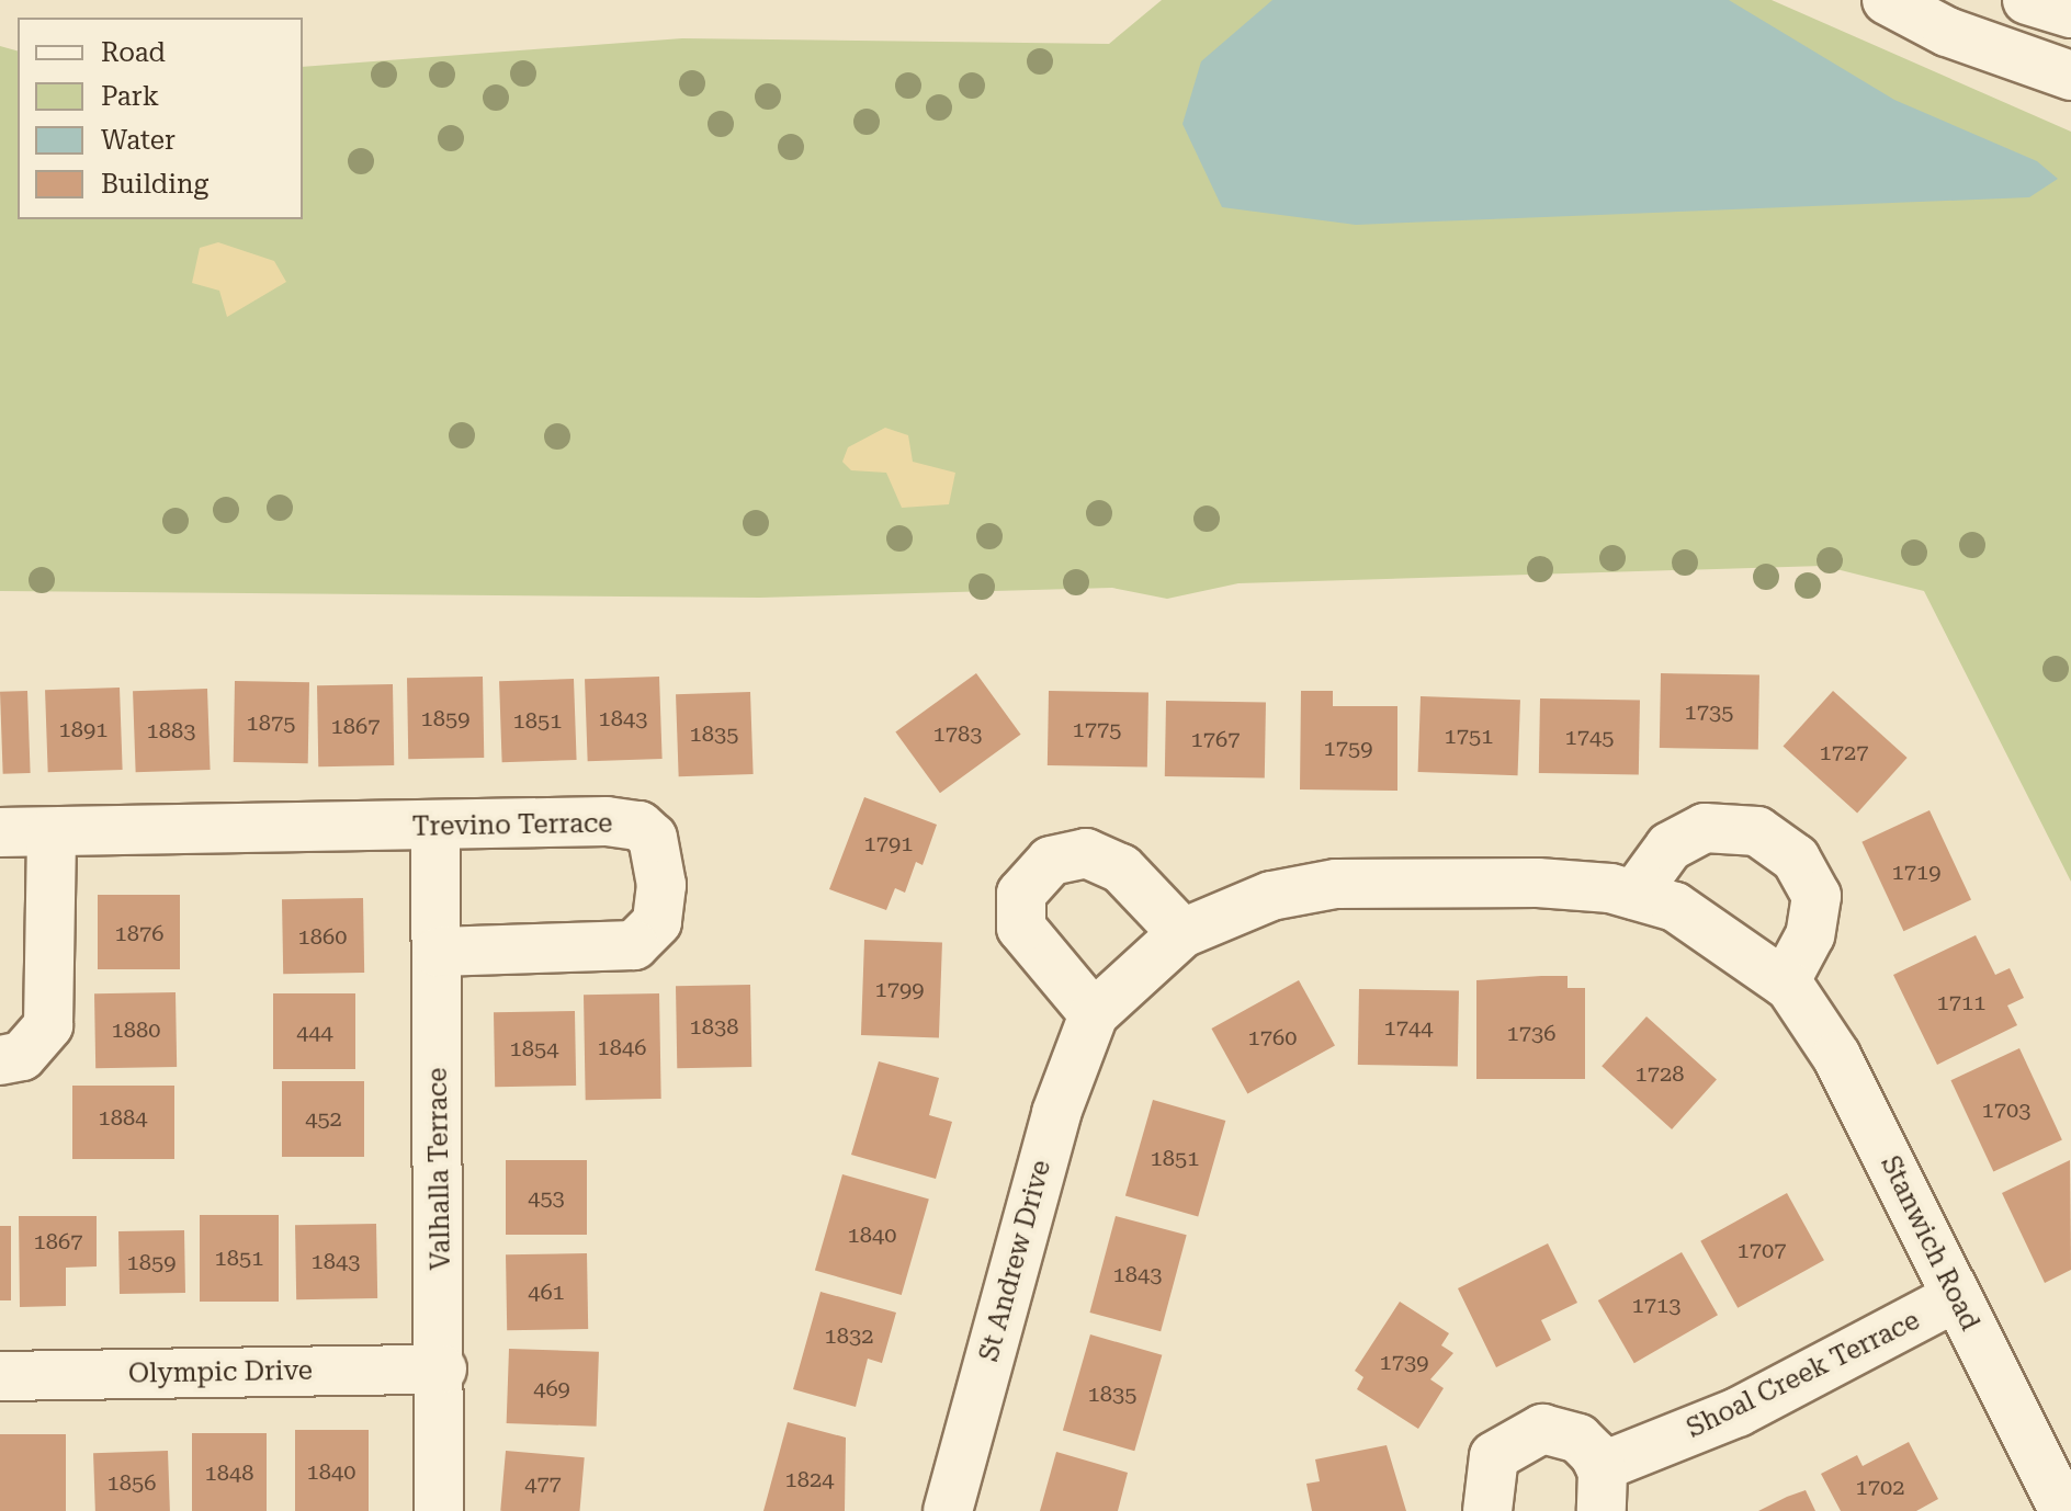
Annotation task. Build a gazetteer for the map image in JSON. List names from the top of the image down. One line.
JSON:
{"streets":{"street":["Trevino Terrace","Valhalla Terrace","Stanwich Road","St Andrew Drive","Olympic Drive","Shoal Creek Terrace"]},"crossings":[["Trevino Terrace","Valhalla Terrace"],["Valhalla Terrace","Olympic Drive"],["Stanwich Road","St Andrew Drive"],["Stanwich Road","Shoal Creek Terrace"]],"house_numbers":["1735","1859","1843","1851","1875","1867","1891","1775","1883","1835","1783","1751","1745","1767","1759","1727","1791","1719","1876","1860","1799","1711","1838","1744","1880","444","1736","1760","1846","1854","1728","1703","1884","452","1851","453","1840","1867","1707","1851","1843","1859","1843","461","1713","1832","1739","469","1835","1840","1848","1824","1856","477","1702"],"legend":["Road","Park","Water","Building"]}
